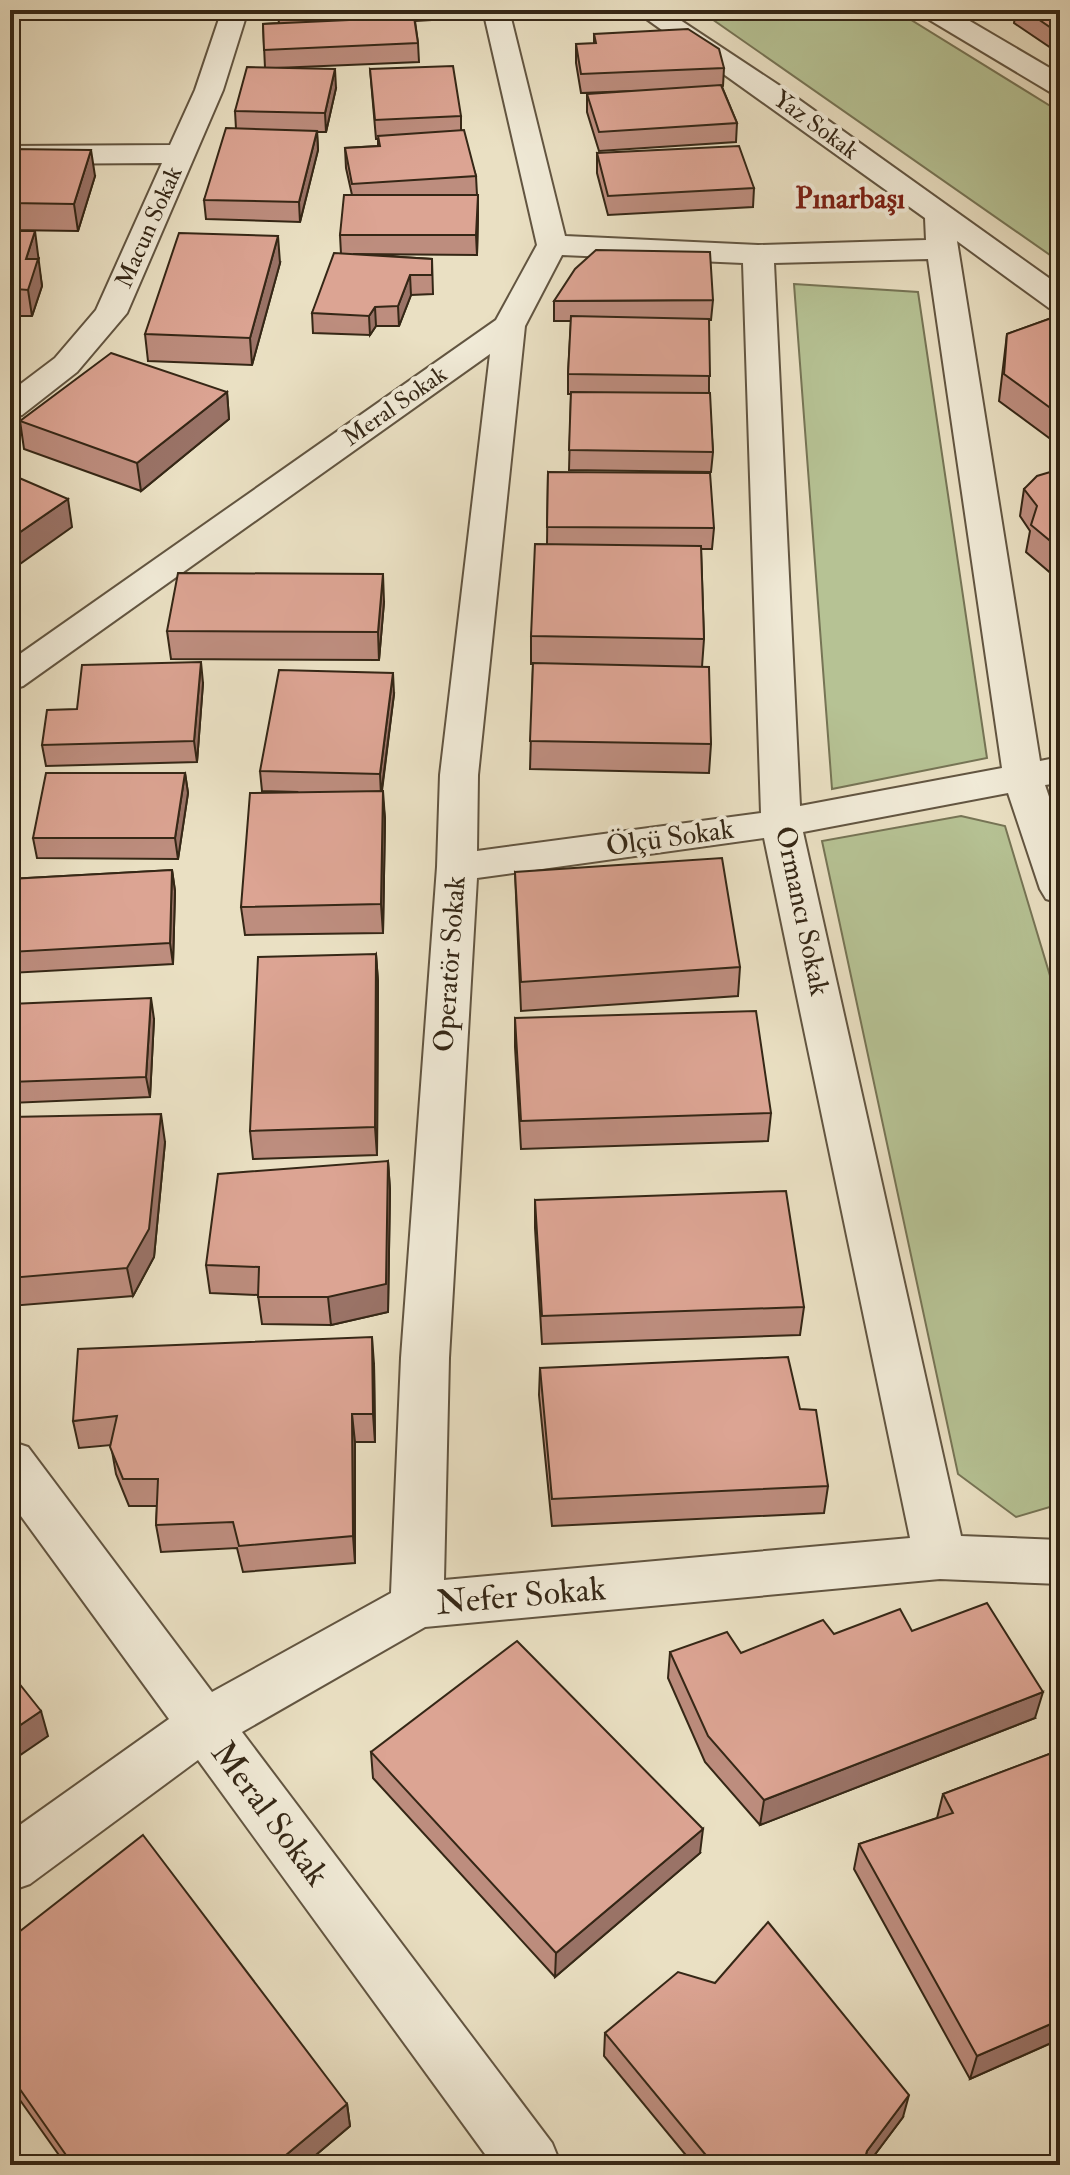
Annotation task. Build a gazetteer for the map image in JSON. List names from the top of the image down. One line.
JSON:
{"streets":{"street":["Yaz Sokak","Macun Sokak","Meral Sokak","Ölçü Sokak","Ormancı Sokak","Operatör Sokak","Nefer Sokak"]},"crossings":[["Meral Sokak","Operatör Sokak"],["Meral Sokak","Nefer Sokak"],["Ölçü Sokak","Ormancı Sokak"],["Ölçü Sokak","Operatör Sokak"],["Ormancı Sokak","Nefer Sokak"],["Operatör Sokak","Nefer Sokak"]],"districts":["Pınarbaşı"]}
